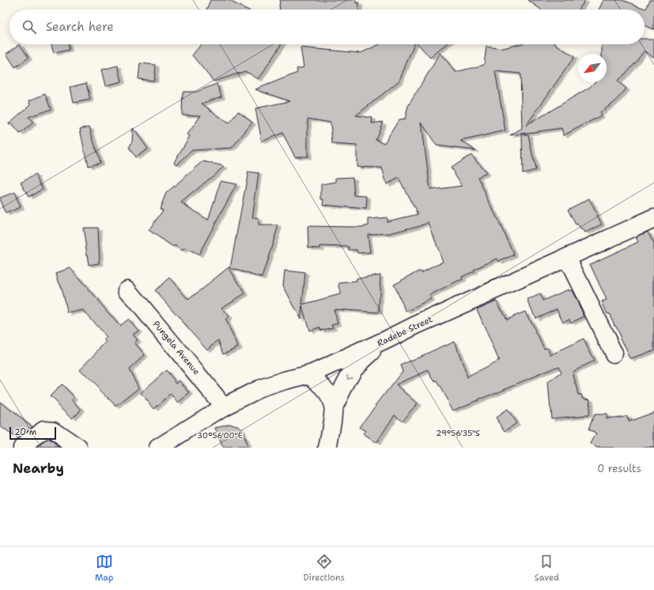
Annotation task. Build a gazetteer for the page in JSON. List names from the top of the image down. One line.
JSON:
{"streets":{"street":["Radebe Street","Pungela Avenue"]},"crossings":[["Radebe Street","Pungela Avenue"]],"scale_bar":"20 m","north":"bottom left","page":{"search":"Search here","scale":"20 m","heading":["Nearby","0 results"],"nav":["Map","Directions","Saved"]},"coordinates":["29°56'35\"S","30°56'00\"E"]}
